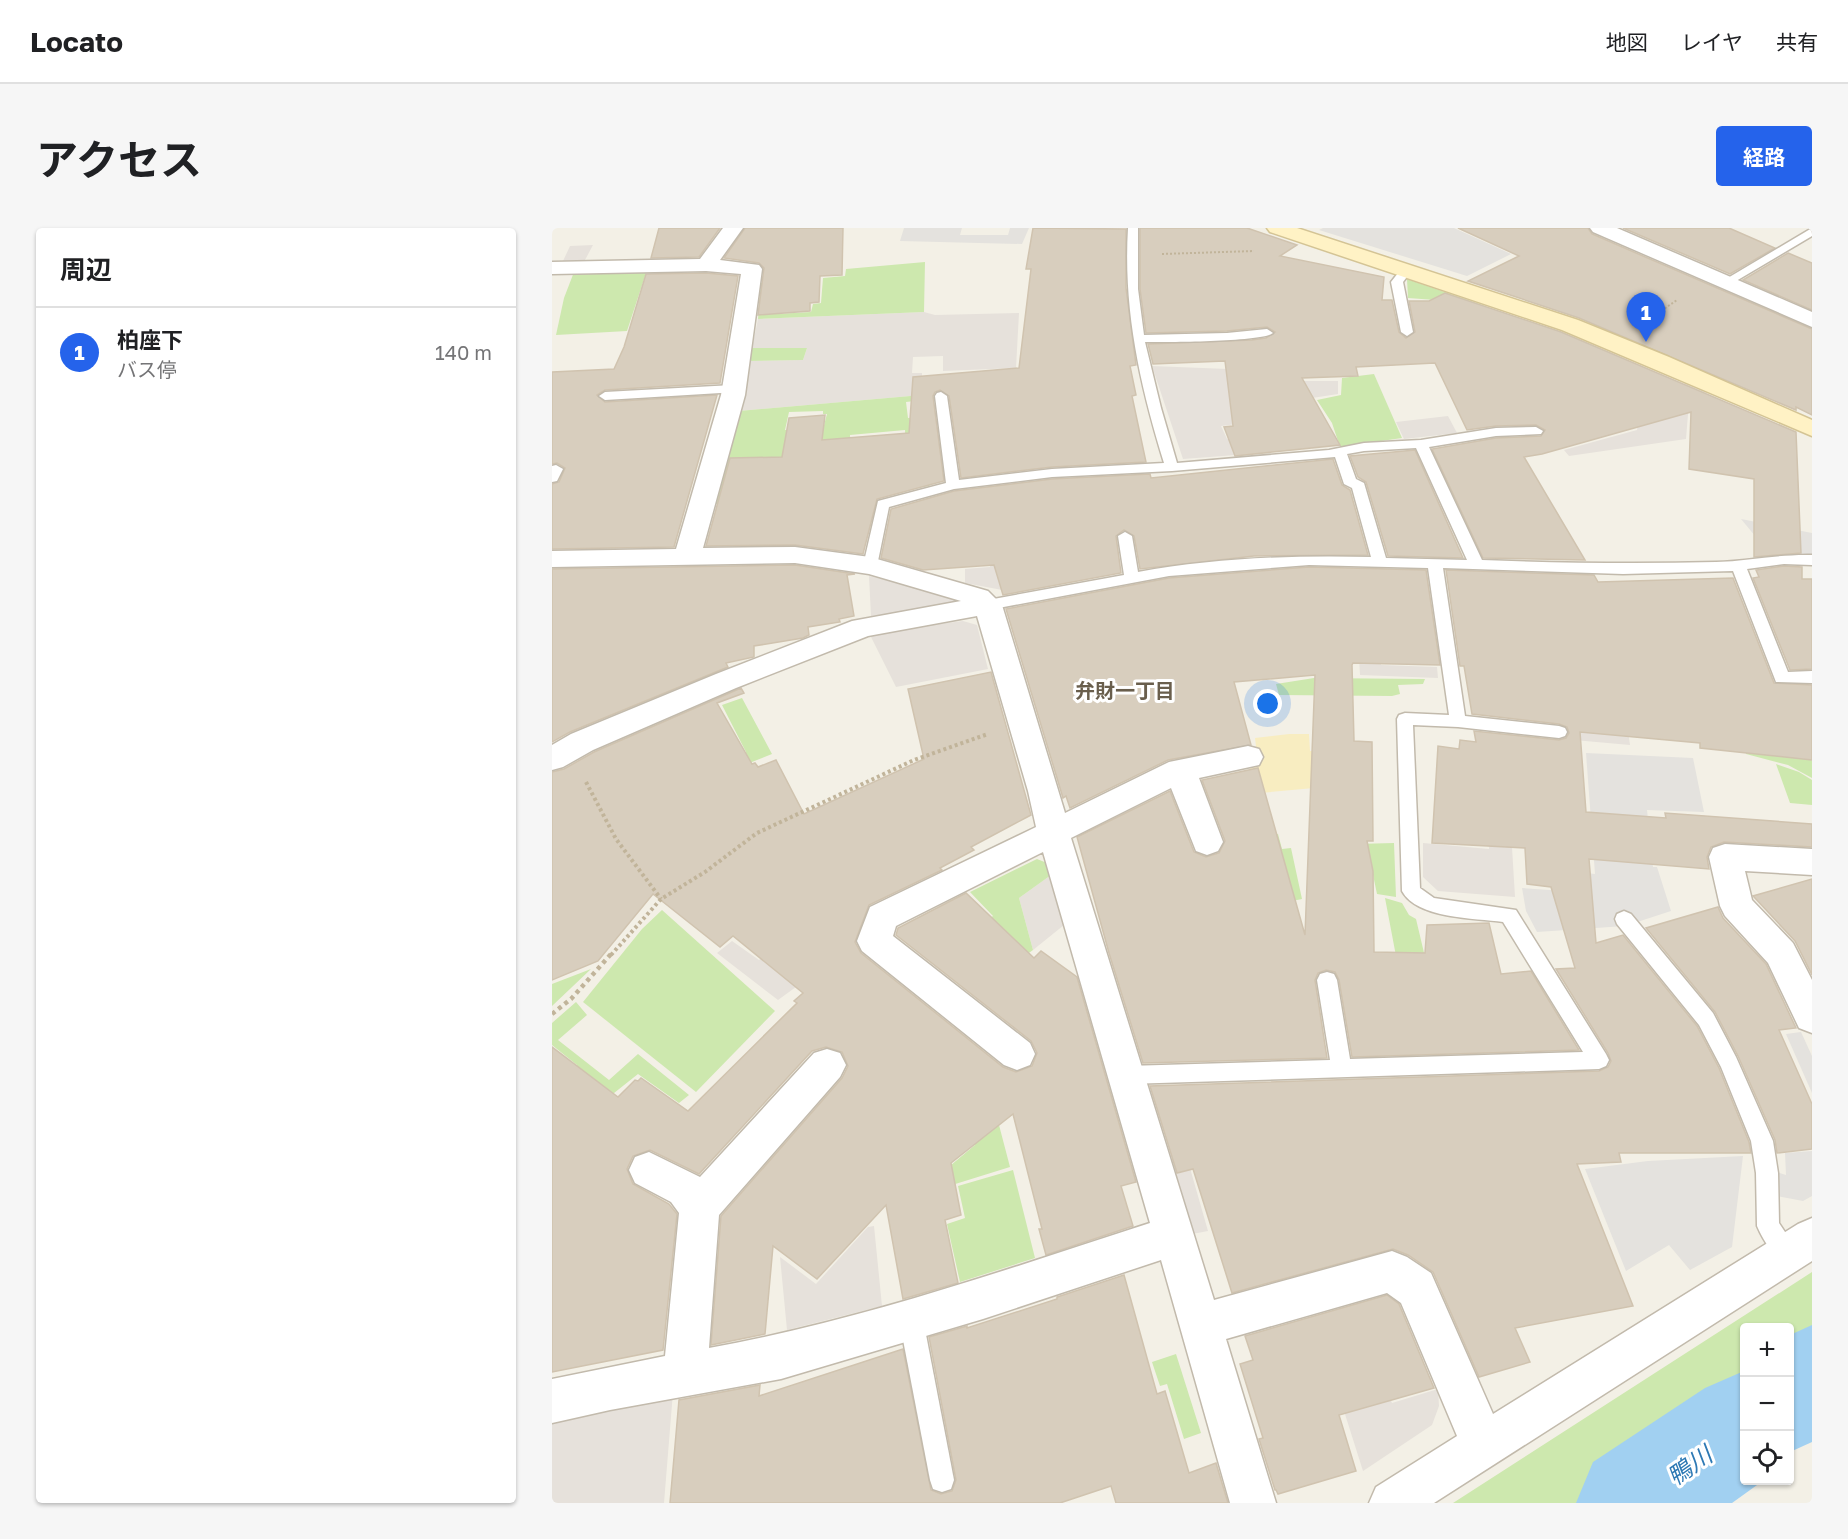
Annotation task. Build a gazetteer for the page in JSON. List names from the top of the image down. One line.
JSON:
{"districts":["弁財一丁目"],"water":["鴨川"],"page":{"header":"Locato","nav":["地図","レイヤ","共有"],"title":"アクセス","buttons":"経路","heading":"周辺","pins":"1","list":[{"mark":"1","name":"柏座下","note":"バス停","value":"140 m"}],"map_buttons":["+","−"]}}
